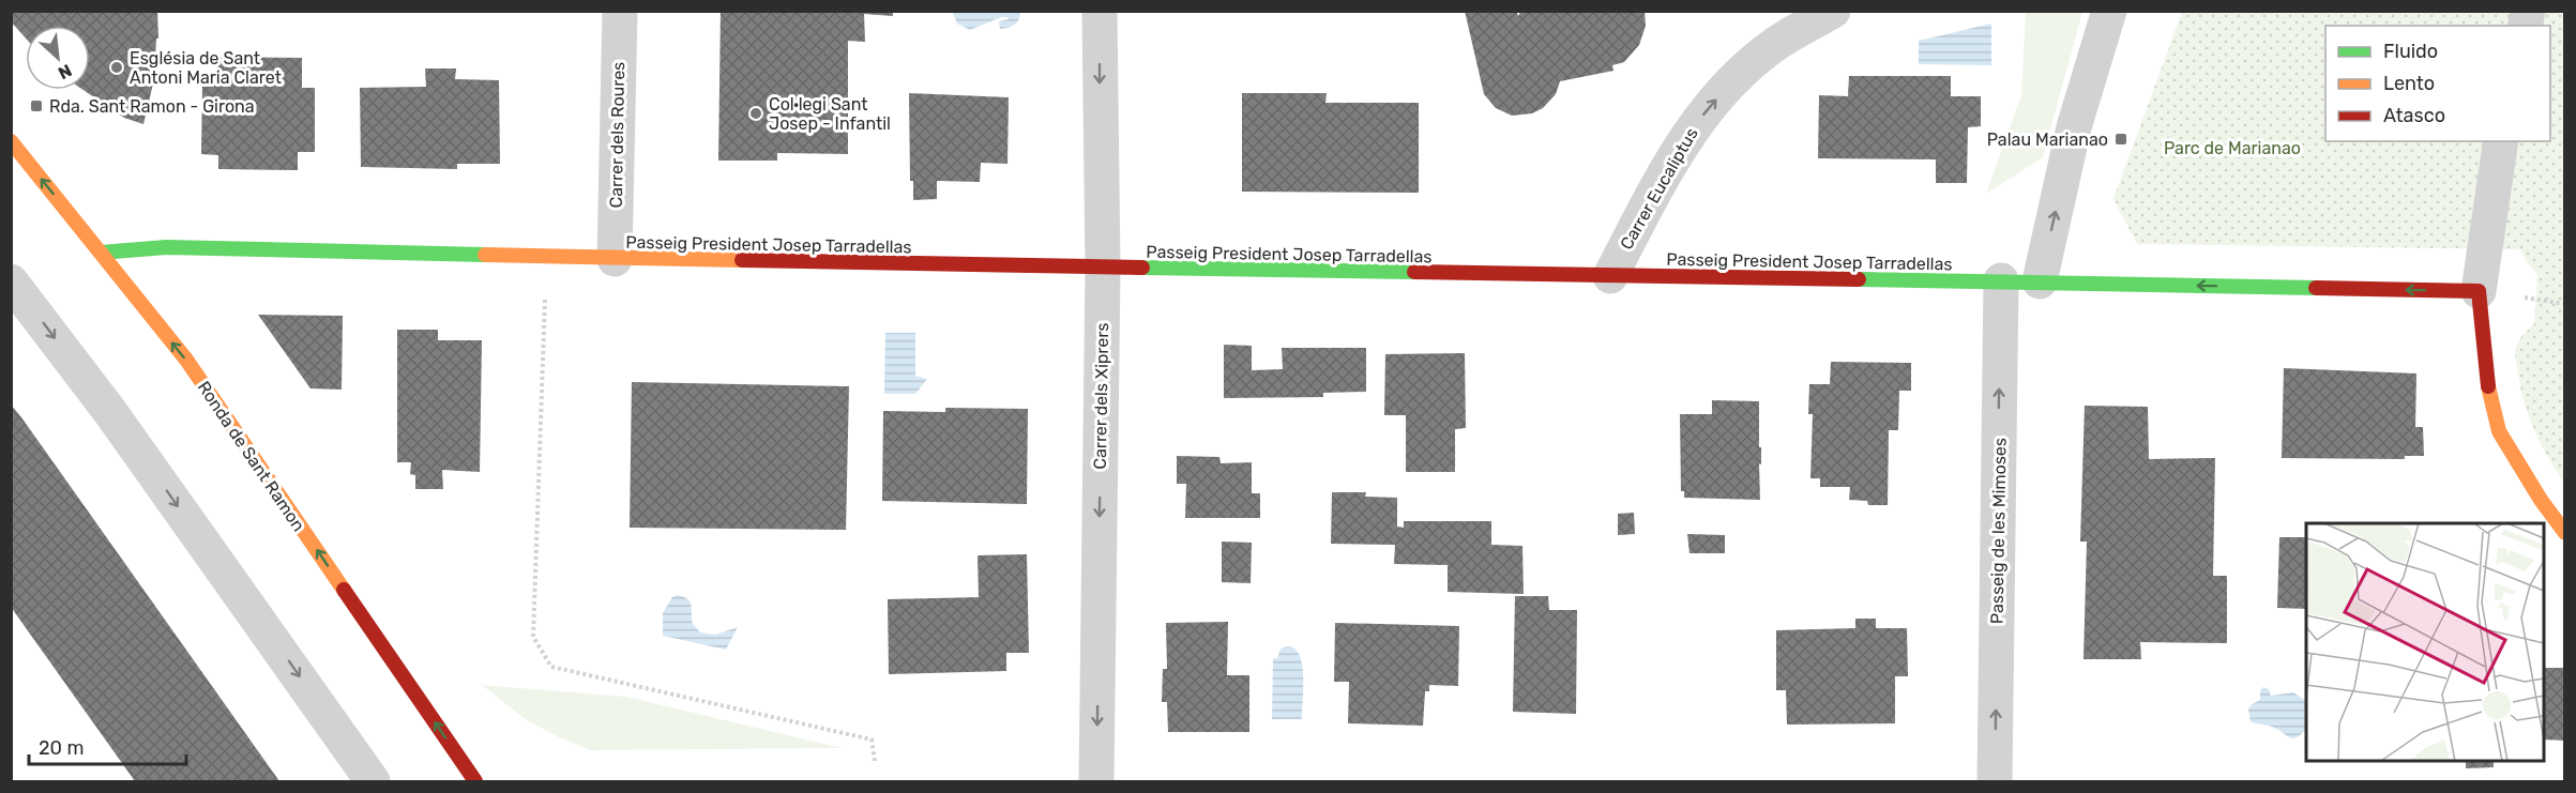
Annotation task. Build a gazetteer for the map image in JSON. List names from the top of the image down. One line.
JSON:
{"streets":{"street":["Carrer dels Roures","Carrer Eucaliptus","Passeig President Josep Tarradellas","Carrer dels Xiprers","Ronda de Sant Ramon","Passeig de les Mimoses"]},"crossings":[["Carrer dels Roures","Passeig President Josep Tarradellas"],["Carrer Eucaliptus","Passeig President Josep Tarradellas"],["Passeig President Josep Tarradellas","Carrer dels Xiprers"],["Passeig President Josep Tarradellas","Ronda de Sant Ramon"],["Passeig President Josep Tarradellas","Passeig de les Mimoses"]],"one_way":["Carrer Eucaliptus","Carrer dels Xiprers","Passeig de les Mimoses"],"parks":["Parc de Marianao"],"places":{"other":["Església de Sant Antoni Maria Claret","Col·legi Sant Josep - Infantil"],"transit":["Rda. Sant Ramon - Girona","Palau Marianao"]},"legend":["Fluido","Lento","Atasco"],"scale_bar":"20 m","north":"bottom right"}
